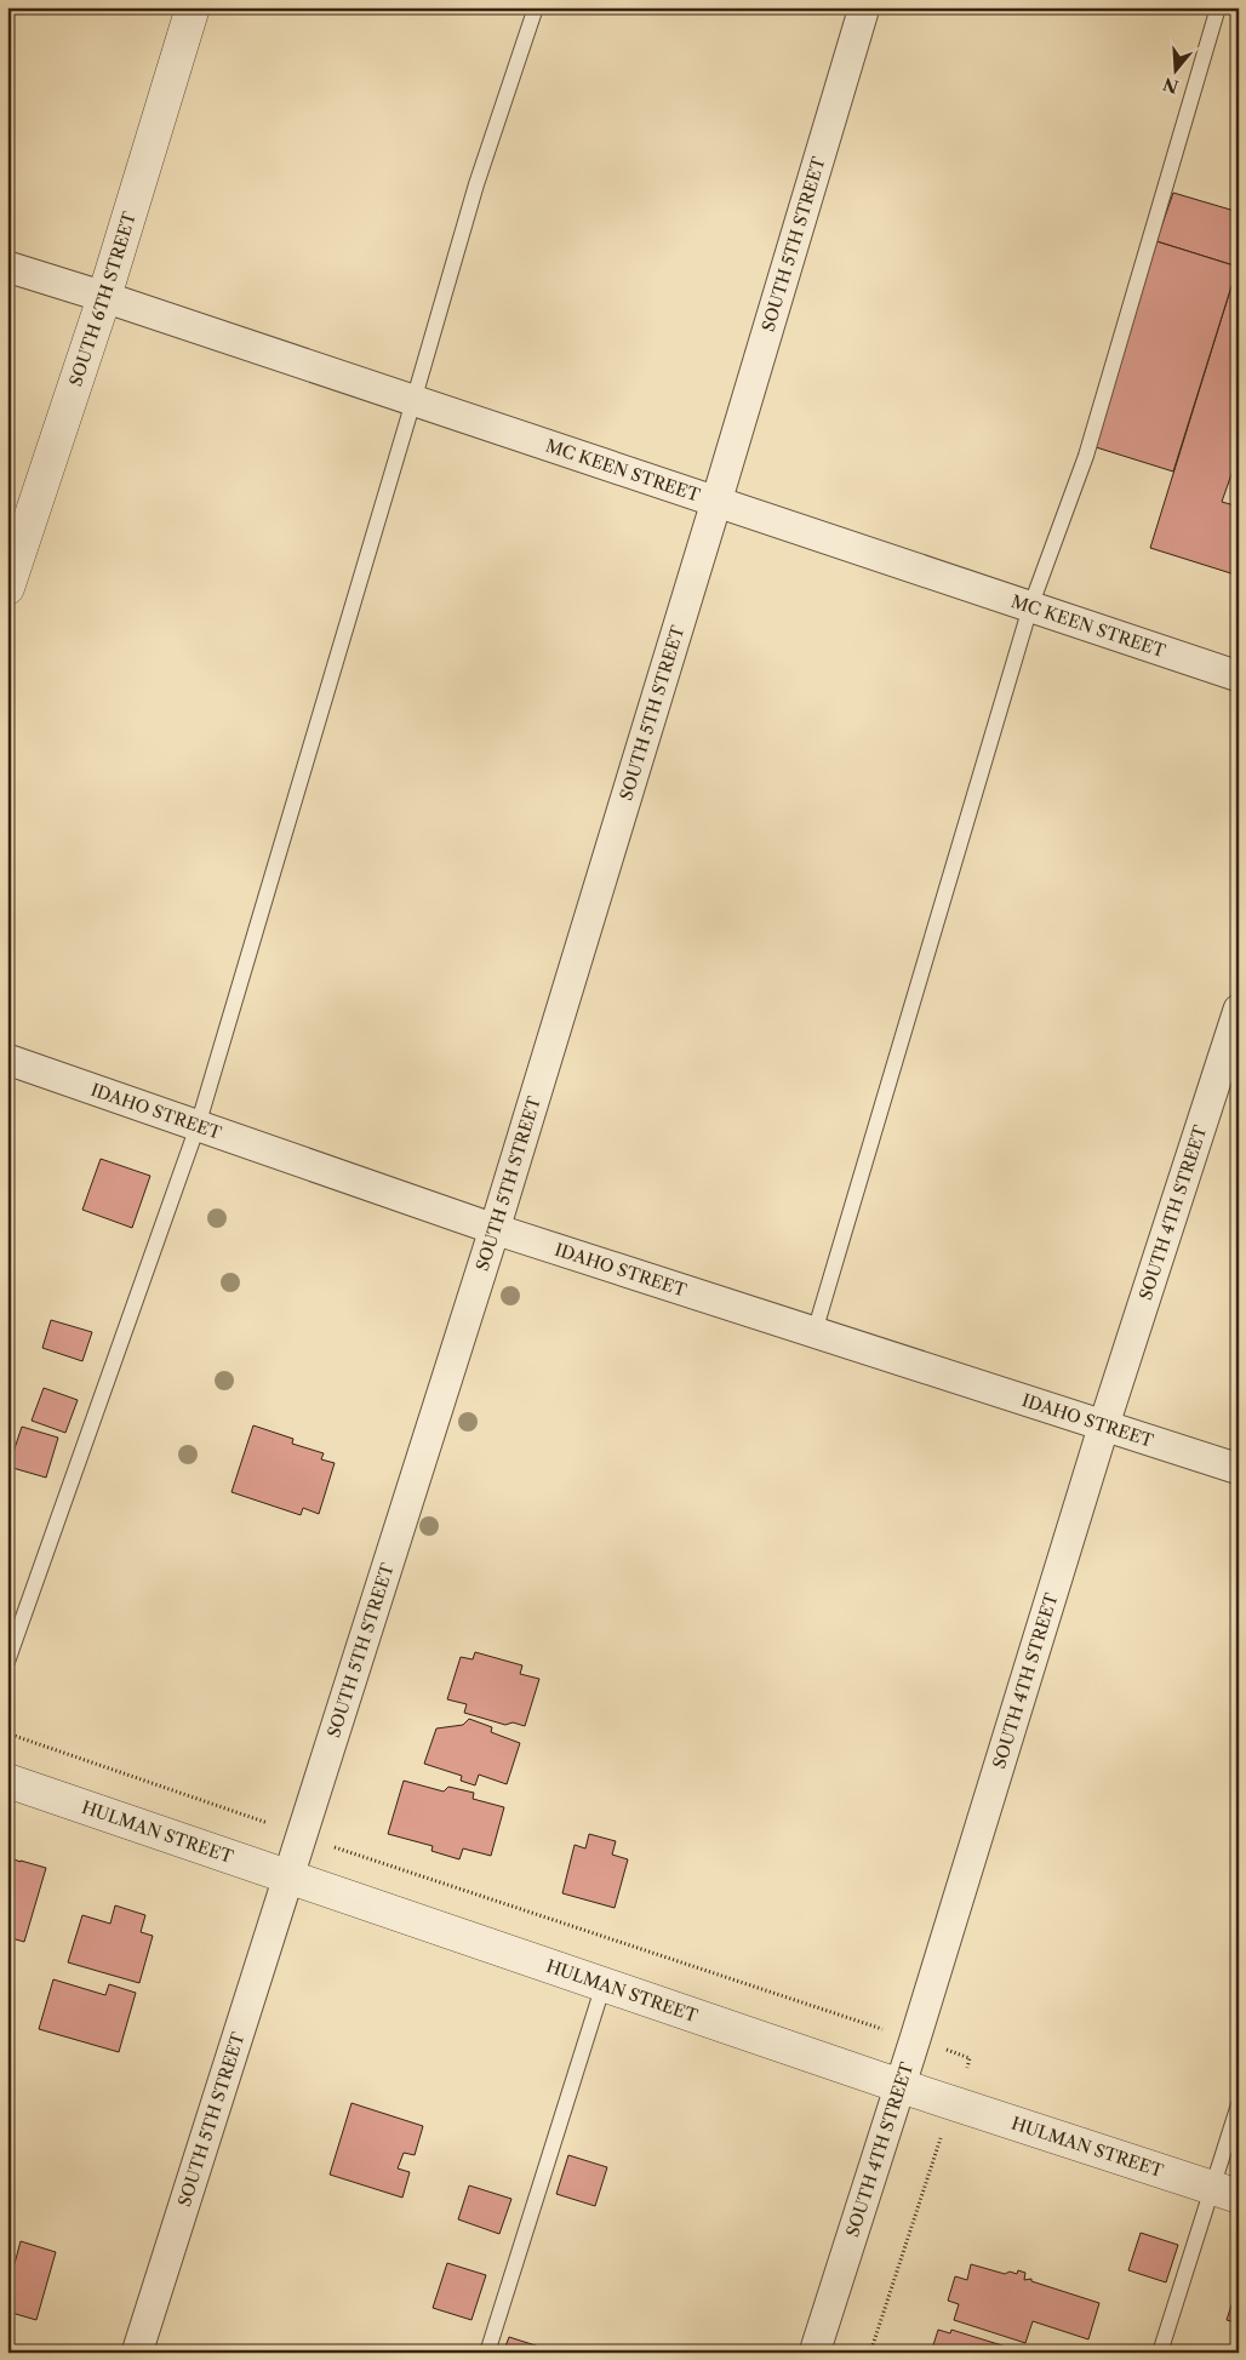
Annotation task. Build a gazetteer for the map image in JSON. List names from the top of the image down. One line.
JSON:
{"streets":{"street":["SOUTH 5TH STREET","SOUTH 6TH STREET","MC KEEN STREET","IDAHO STREET","SOUTH 4TH STREET","HULMAN STREET"]},"crossings":[["SOUTH 5TH STREET","MC KEEN STREET"],["SOUTH 5TH STREET","IDAHO STREET"],["SOUTH 5TH STREET","HULMAN STREET"],["SOUTH 6TH STREET","MC KEEN STREET"],["IDAHO STREET","SOUTH 4TH STREET"],["SOUTH 4TH STREET","HULMAN STREET"]],"north":"bottom"}
